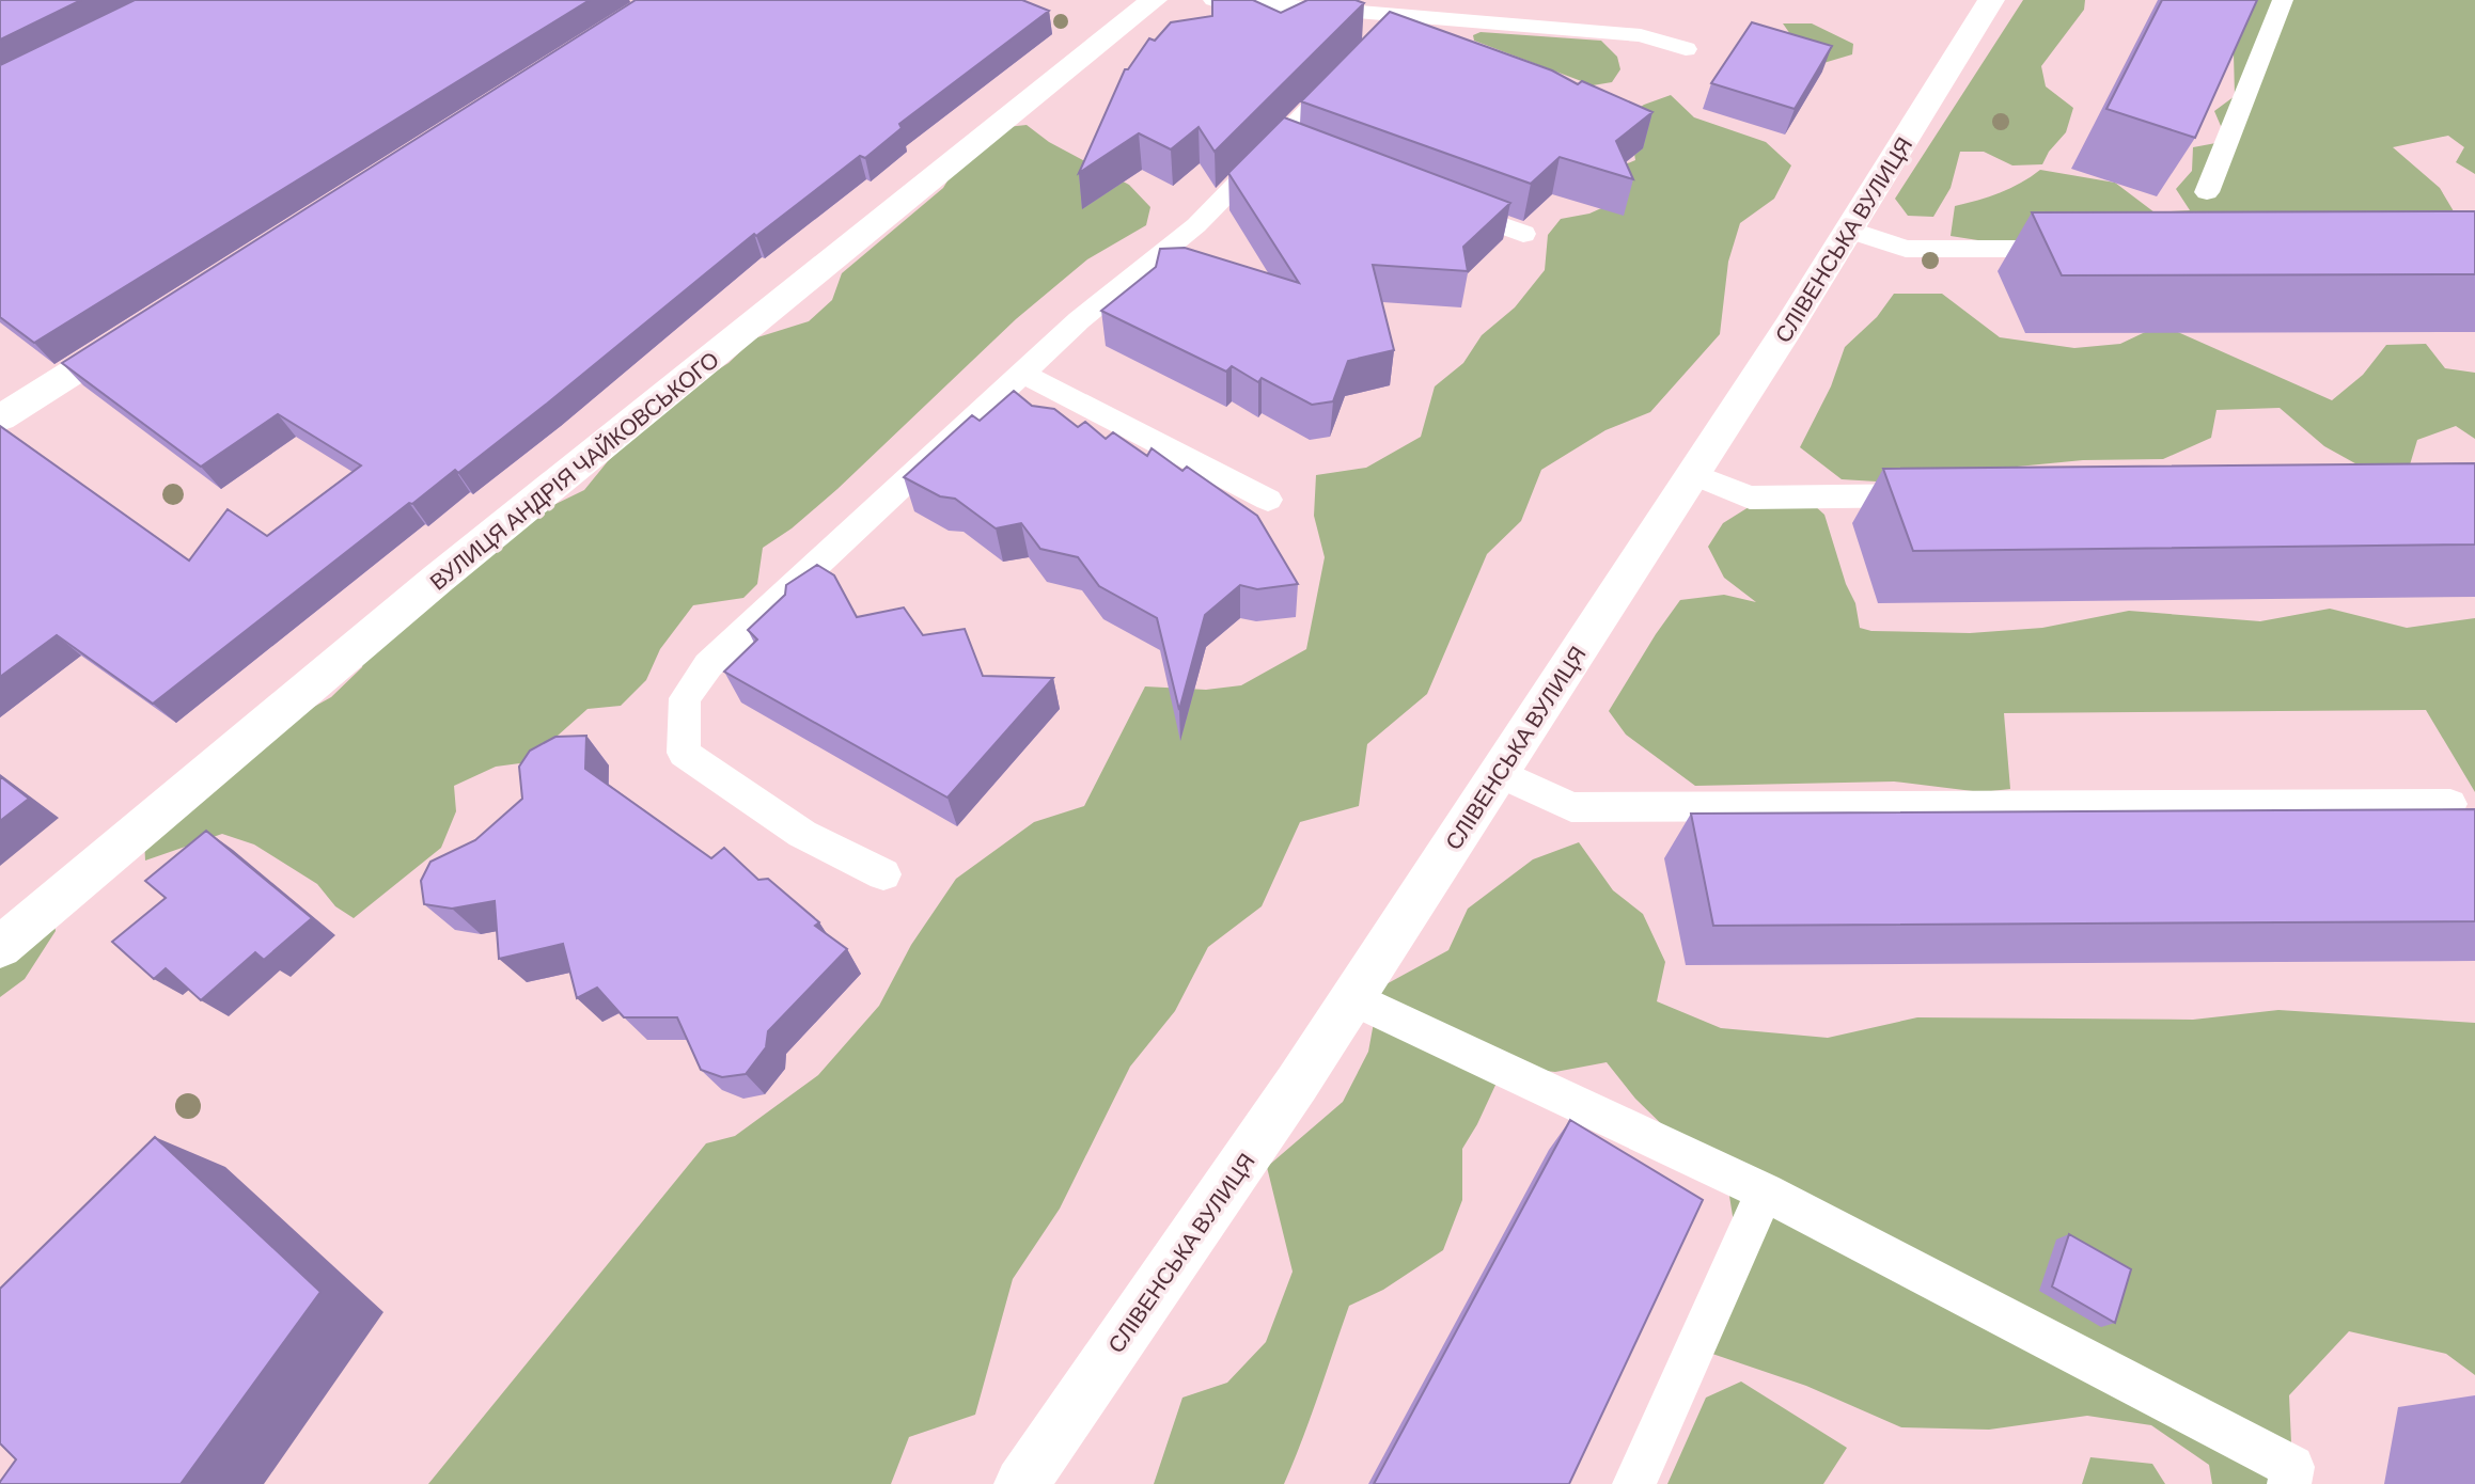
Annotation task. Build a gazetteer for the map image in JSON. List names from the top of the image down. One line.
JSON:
{"streets":{"main road":["СЛІВЕНСЬКА ВУЛИЦЯ","ВУЛИЦЯ АНДРІЯ ЧАЙКОВСЬКОГО"]}}
